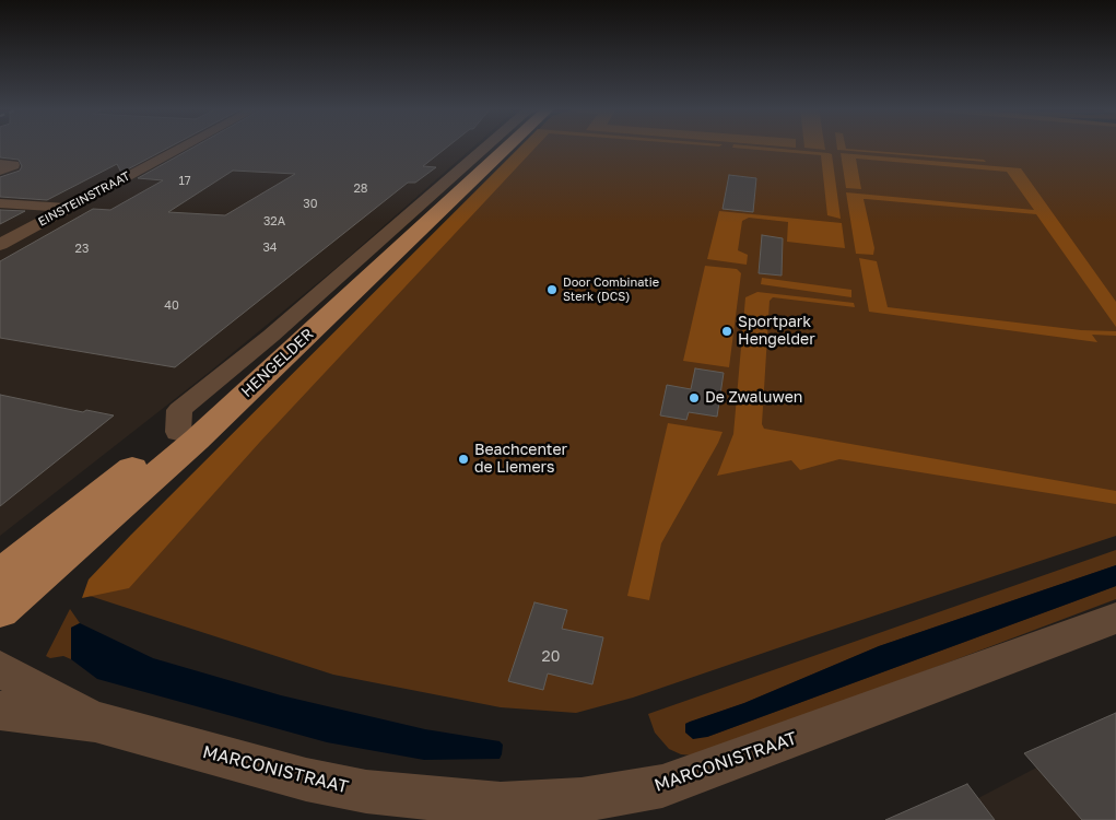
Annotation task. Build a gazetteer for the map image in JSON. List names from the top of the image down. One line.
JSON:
{"streets":{"main road":["HENGELDER"],"street":["EINSTEINSTRAAT","MARCONISTRAAT"]},"places":["Door Combinatie Sterk (DCS)","Sportpark Hengelder","De Zwaluwen","Beachcenter de Liemers"],"house_numbers":["17","28","30","32A","34","23","40","20"]}
